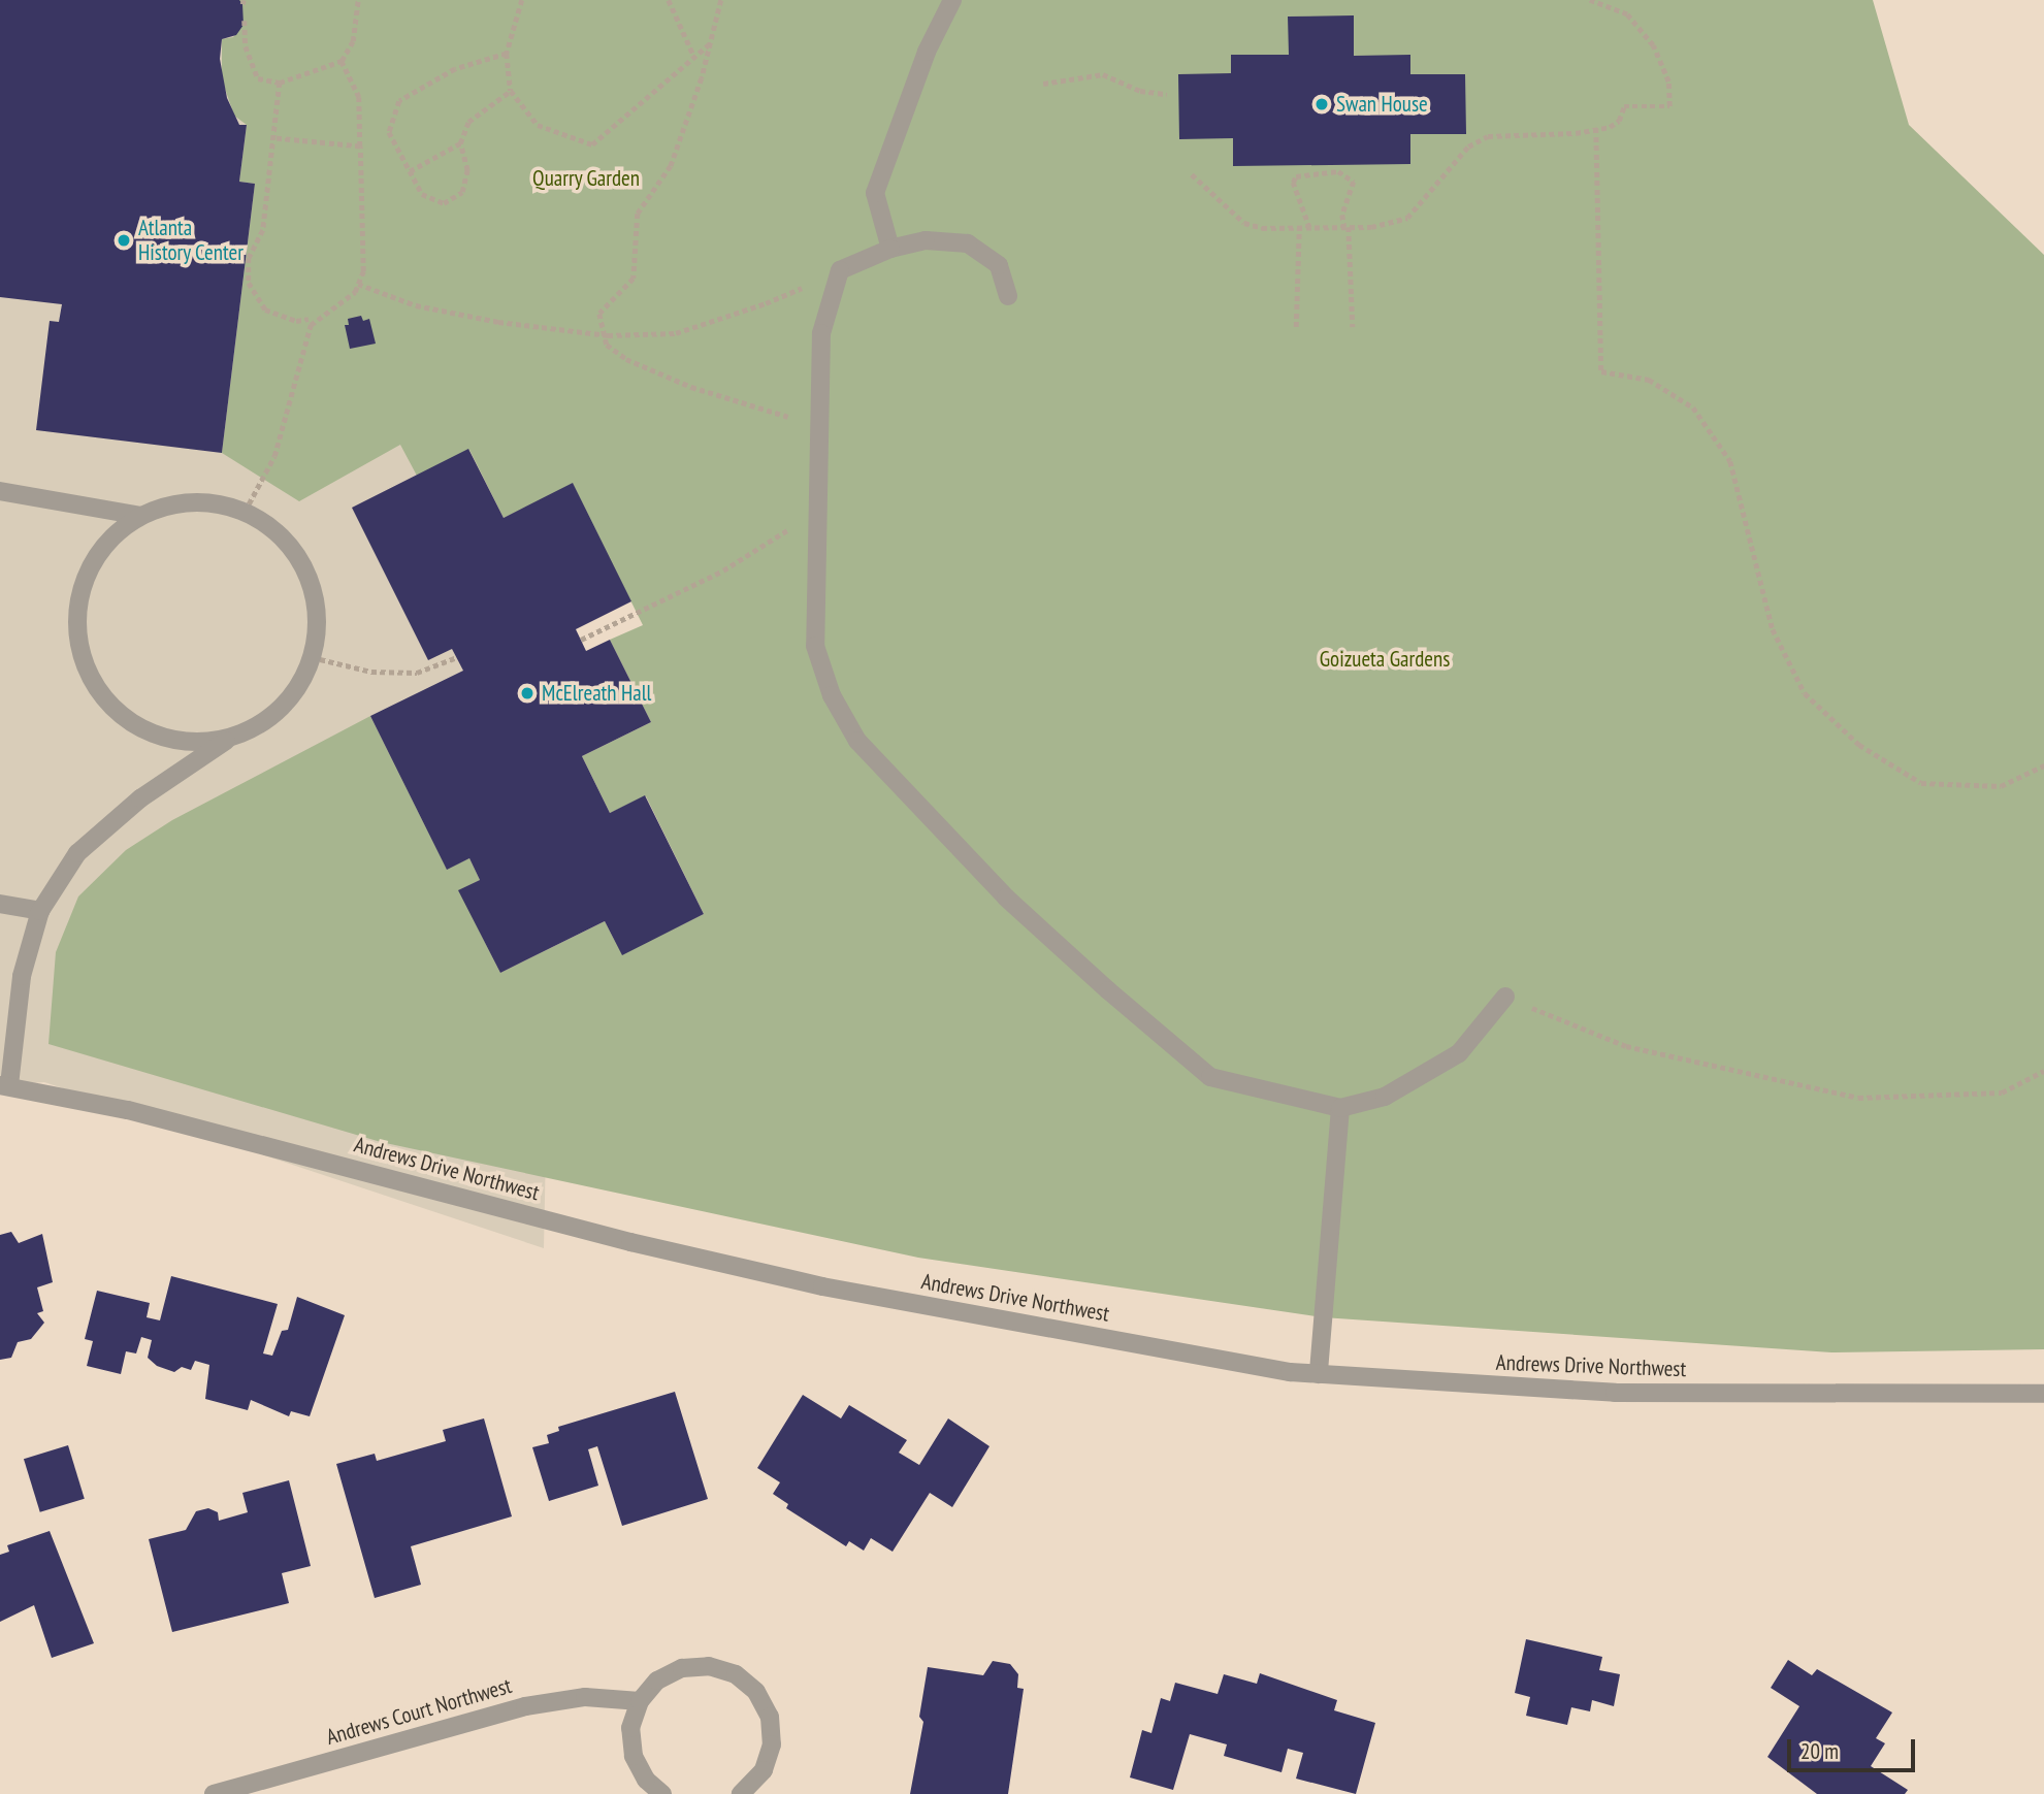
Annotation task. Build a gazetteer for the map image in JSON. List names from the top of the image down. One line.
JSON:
{"streets":{"street":["Andrews Drive Northwest","Andrews Court Northwest"]},"parks":["Quarry Garden","Goizueta Gardens"],"places":["Swan House","Atlanta History Center","McElreath Hall"],"scale_bar":"20 m"}
